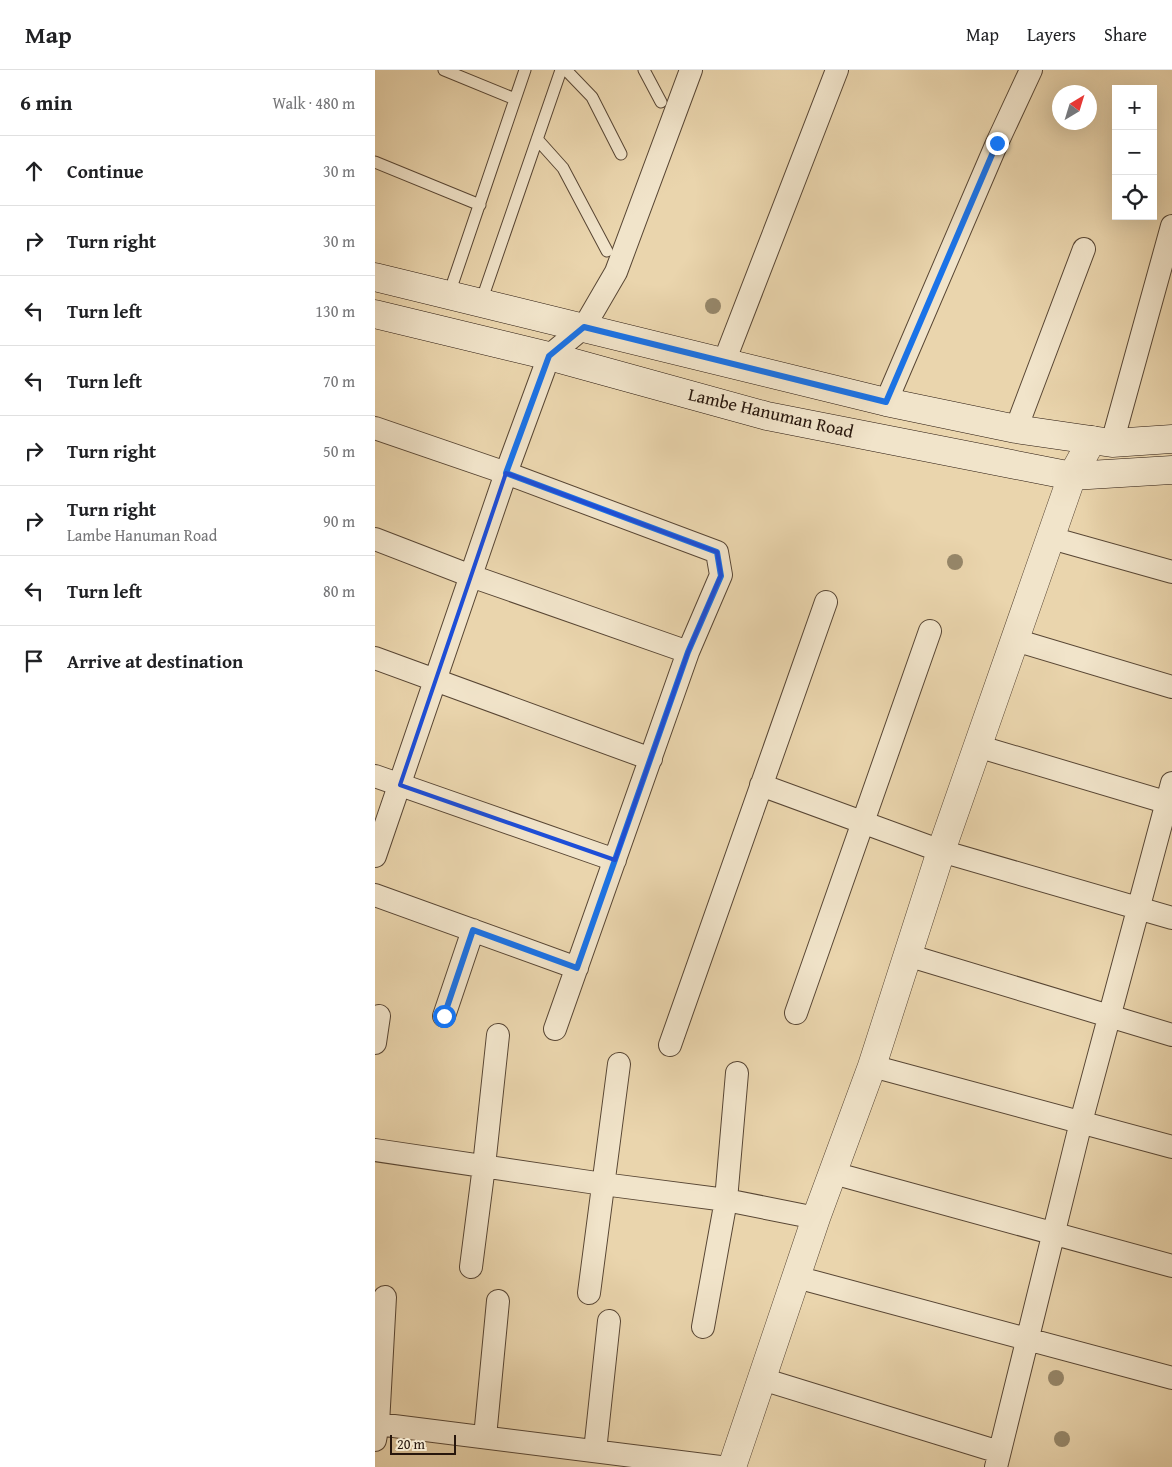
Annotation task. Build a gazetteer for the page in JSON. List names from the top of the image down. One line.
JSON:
{"streets":{"main road":["Lambe Hanuman Road"]},"scale_bar":"20 m","north":"top right","page":{"header":"Map","nav":["Map","Layers","Share"],"heading":["6 min","Walk · 480 m"],"map_buttons":["+","−"],"list":[["Continue","30 m"],["Turn right","30 m"],["Turn left","130 m"],["Turn left","70 m"],["Turn right","50 m"],["Turn right","Lambe Hanuman Road","90 m"],["Turn left","80 m"],"Arrive at destination"],"scale":"20 m"}}
